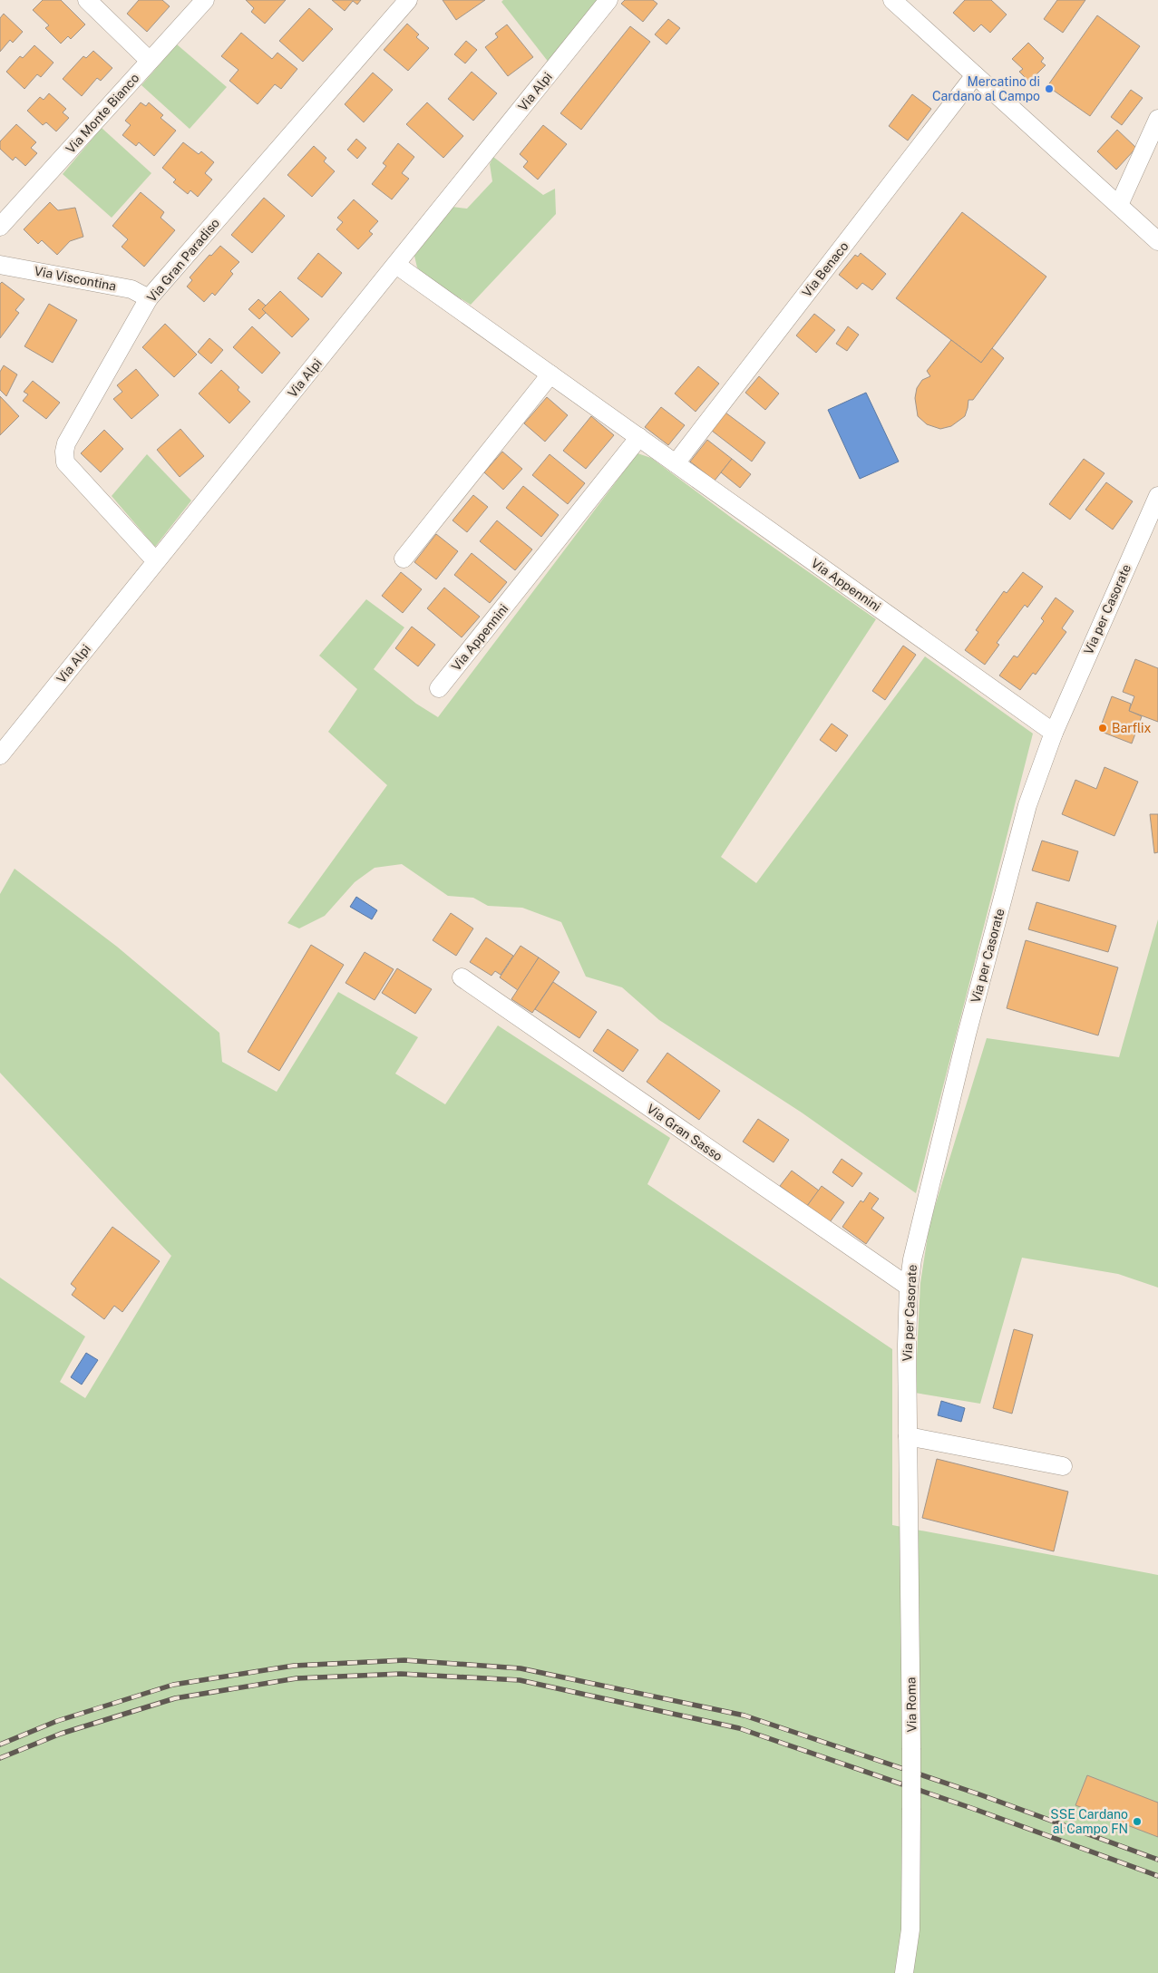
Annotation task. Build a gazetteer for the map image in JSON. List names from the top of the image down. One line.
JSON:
{"streets":{"street":["Via Alpi","Via Monte Bianco","Via Gran Paradiso","Via Benaco","Via Viscontina","Via Appennini","Via per Casorate","Via Gran Sasso","Via Roma"]},"crossings":[["Via Alpi","Via Gran Paradiso"],["Via Alpi","Via Appennini"],["Via Gran Paradiso","Via Viscontina"],["Via Benaco","Via Appennini"],["Via Appennini","Via per Casorate"],["Via per Casorate","Via Gran Sasso"],["Via per Casorate","Via Roma"]],"places":["Mercatino di Cardano al Campo","Barflix","SSE Cardano al Campo FN"]}
